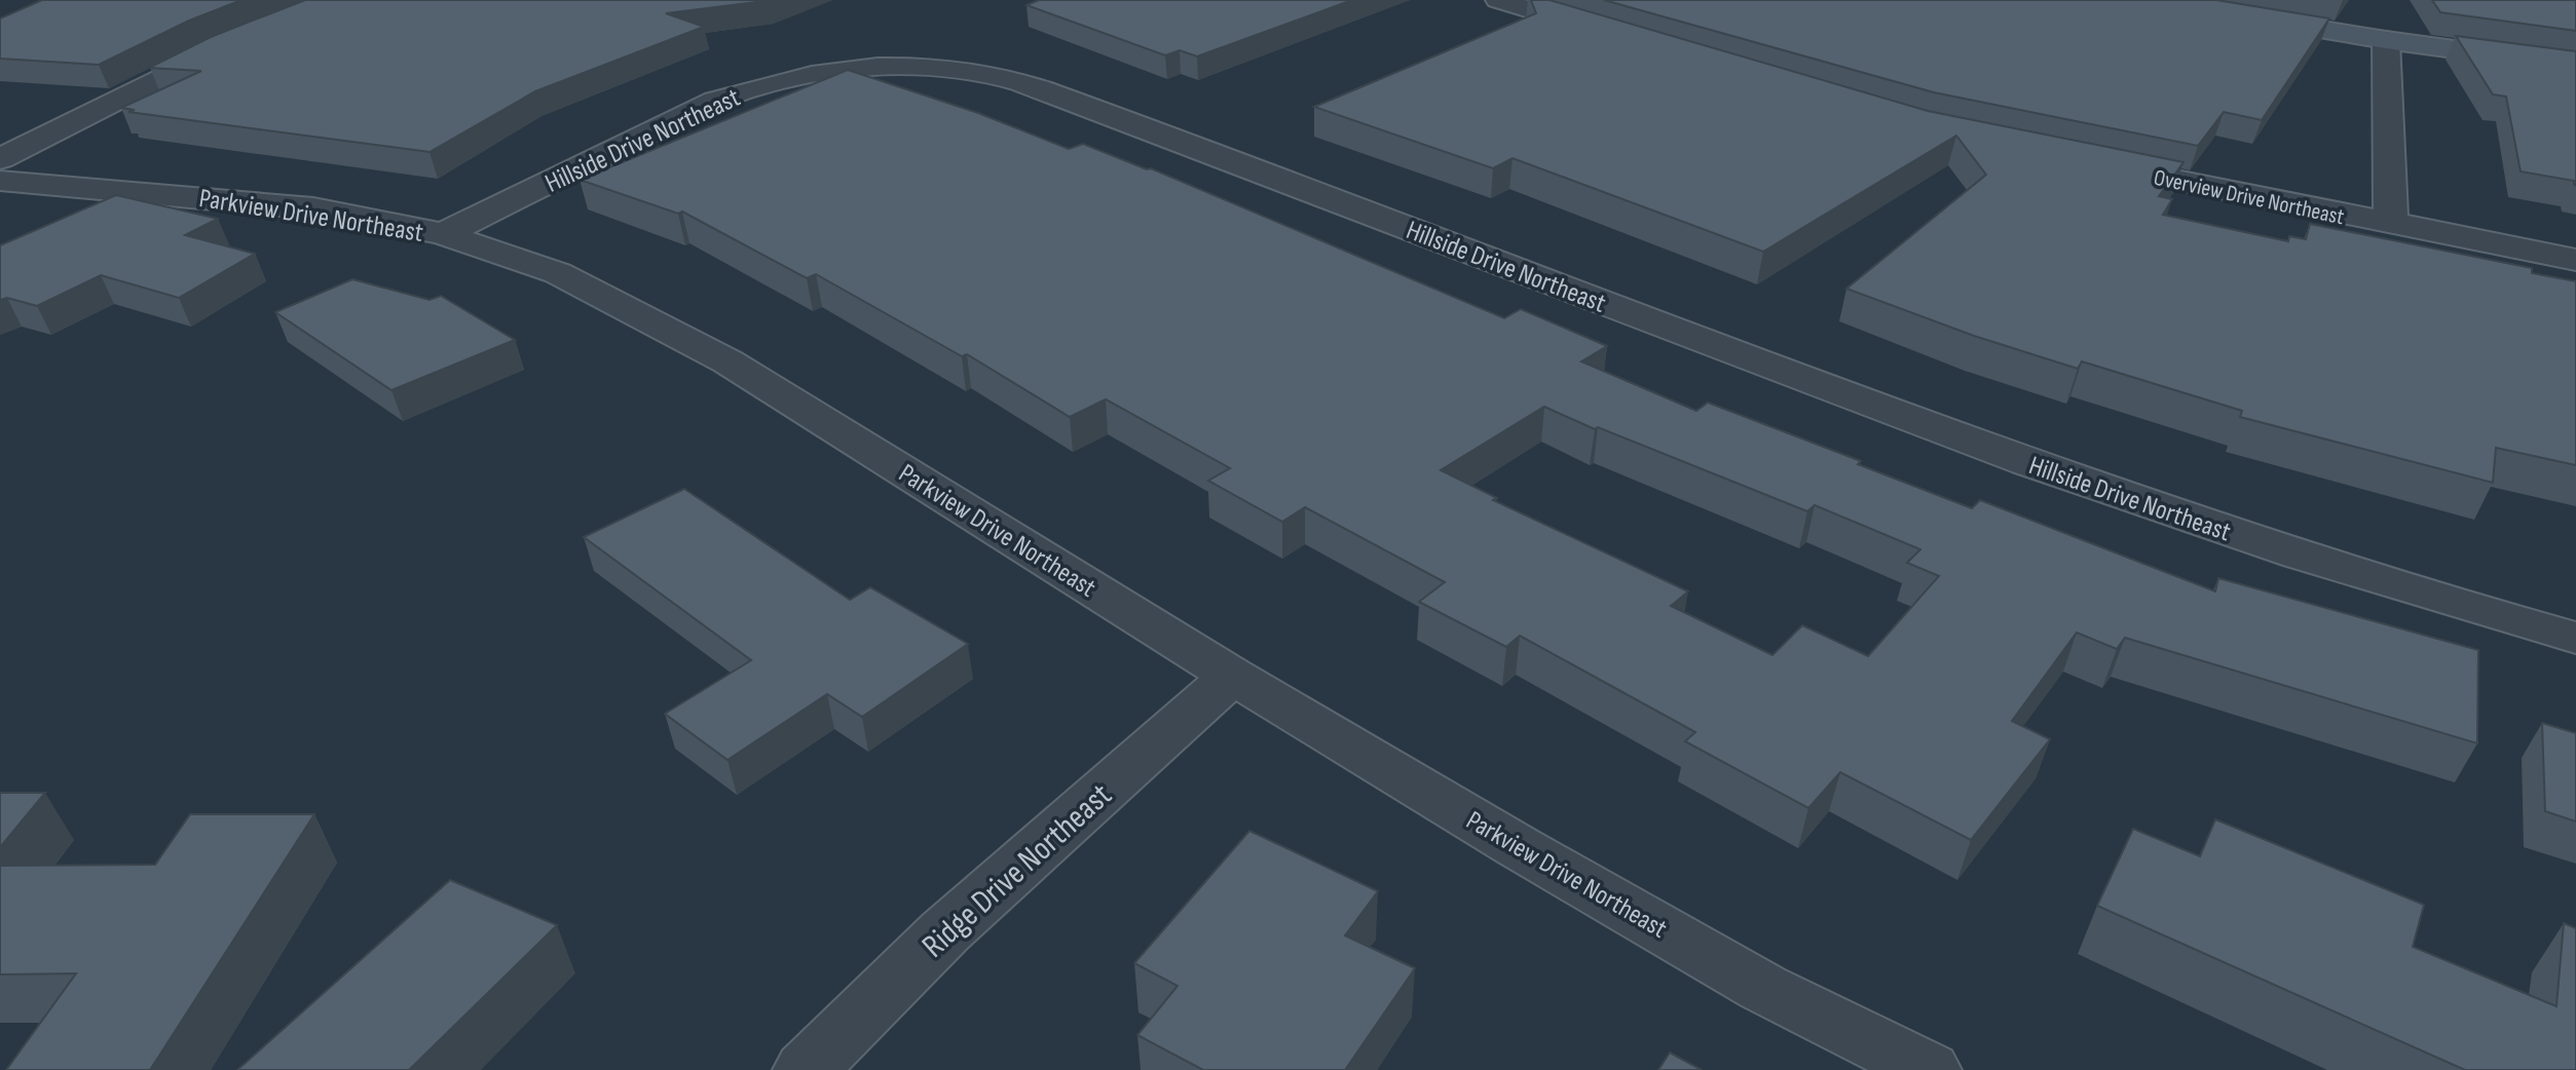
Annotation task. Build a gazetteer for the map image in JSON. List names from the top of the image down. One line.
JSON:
{"streets":{"street":["Hillside Drive Northeast","Overview Drive Northeast","Parkview Drive Northeast","Ridge Drive Northeast"]},"crossings":[["Hillside Drive Northeast","Parkview Drive Northeast"],["Parkview Drive Northeast","Ridge Drive Northeast"]]}
